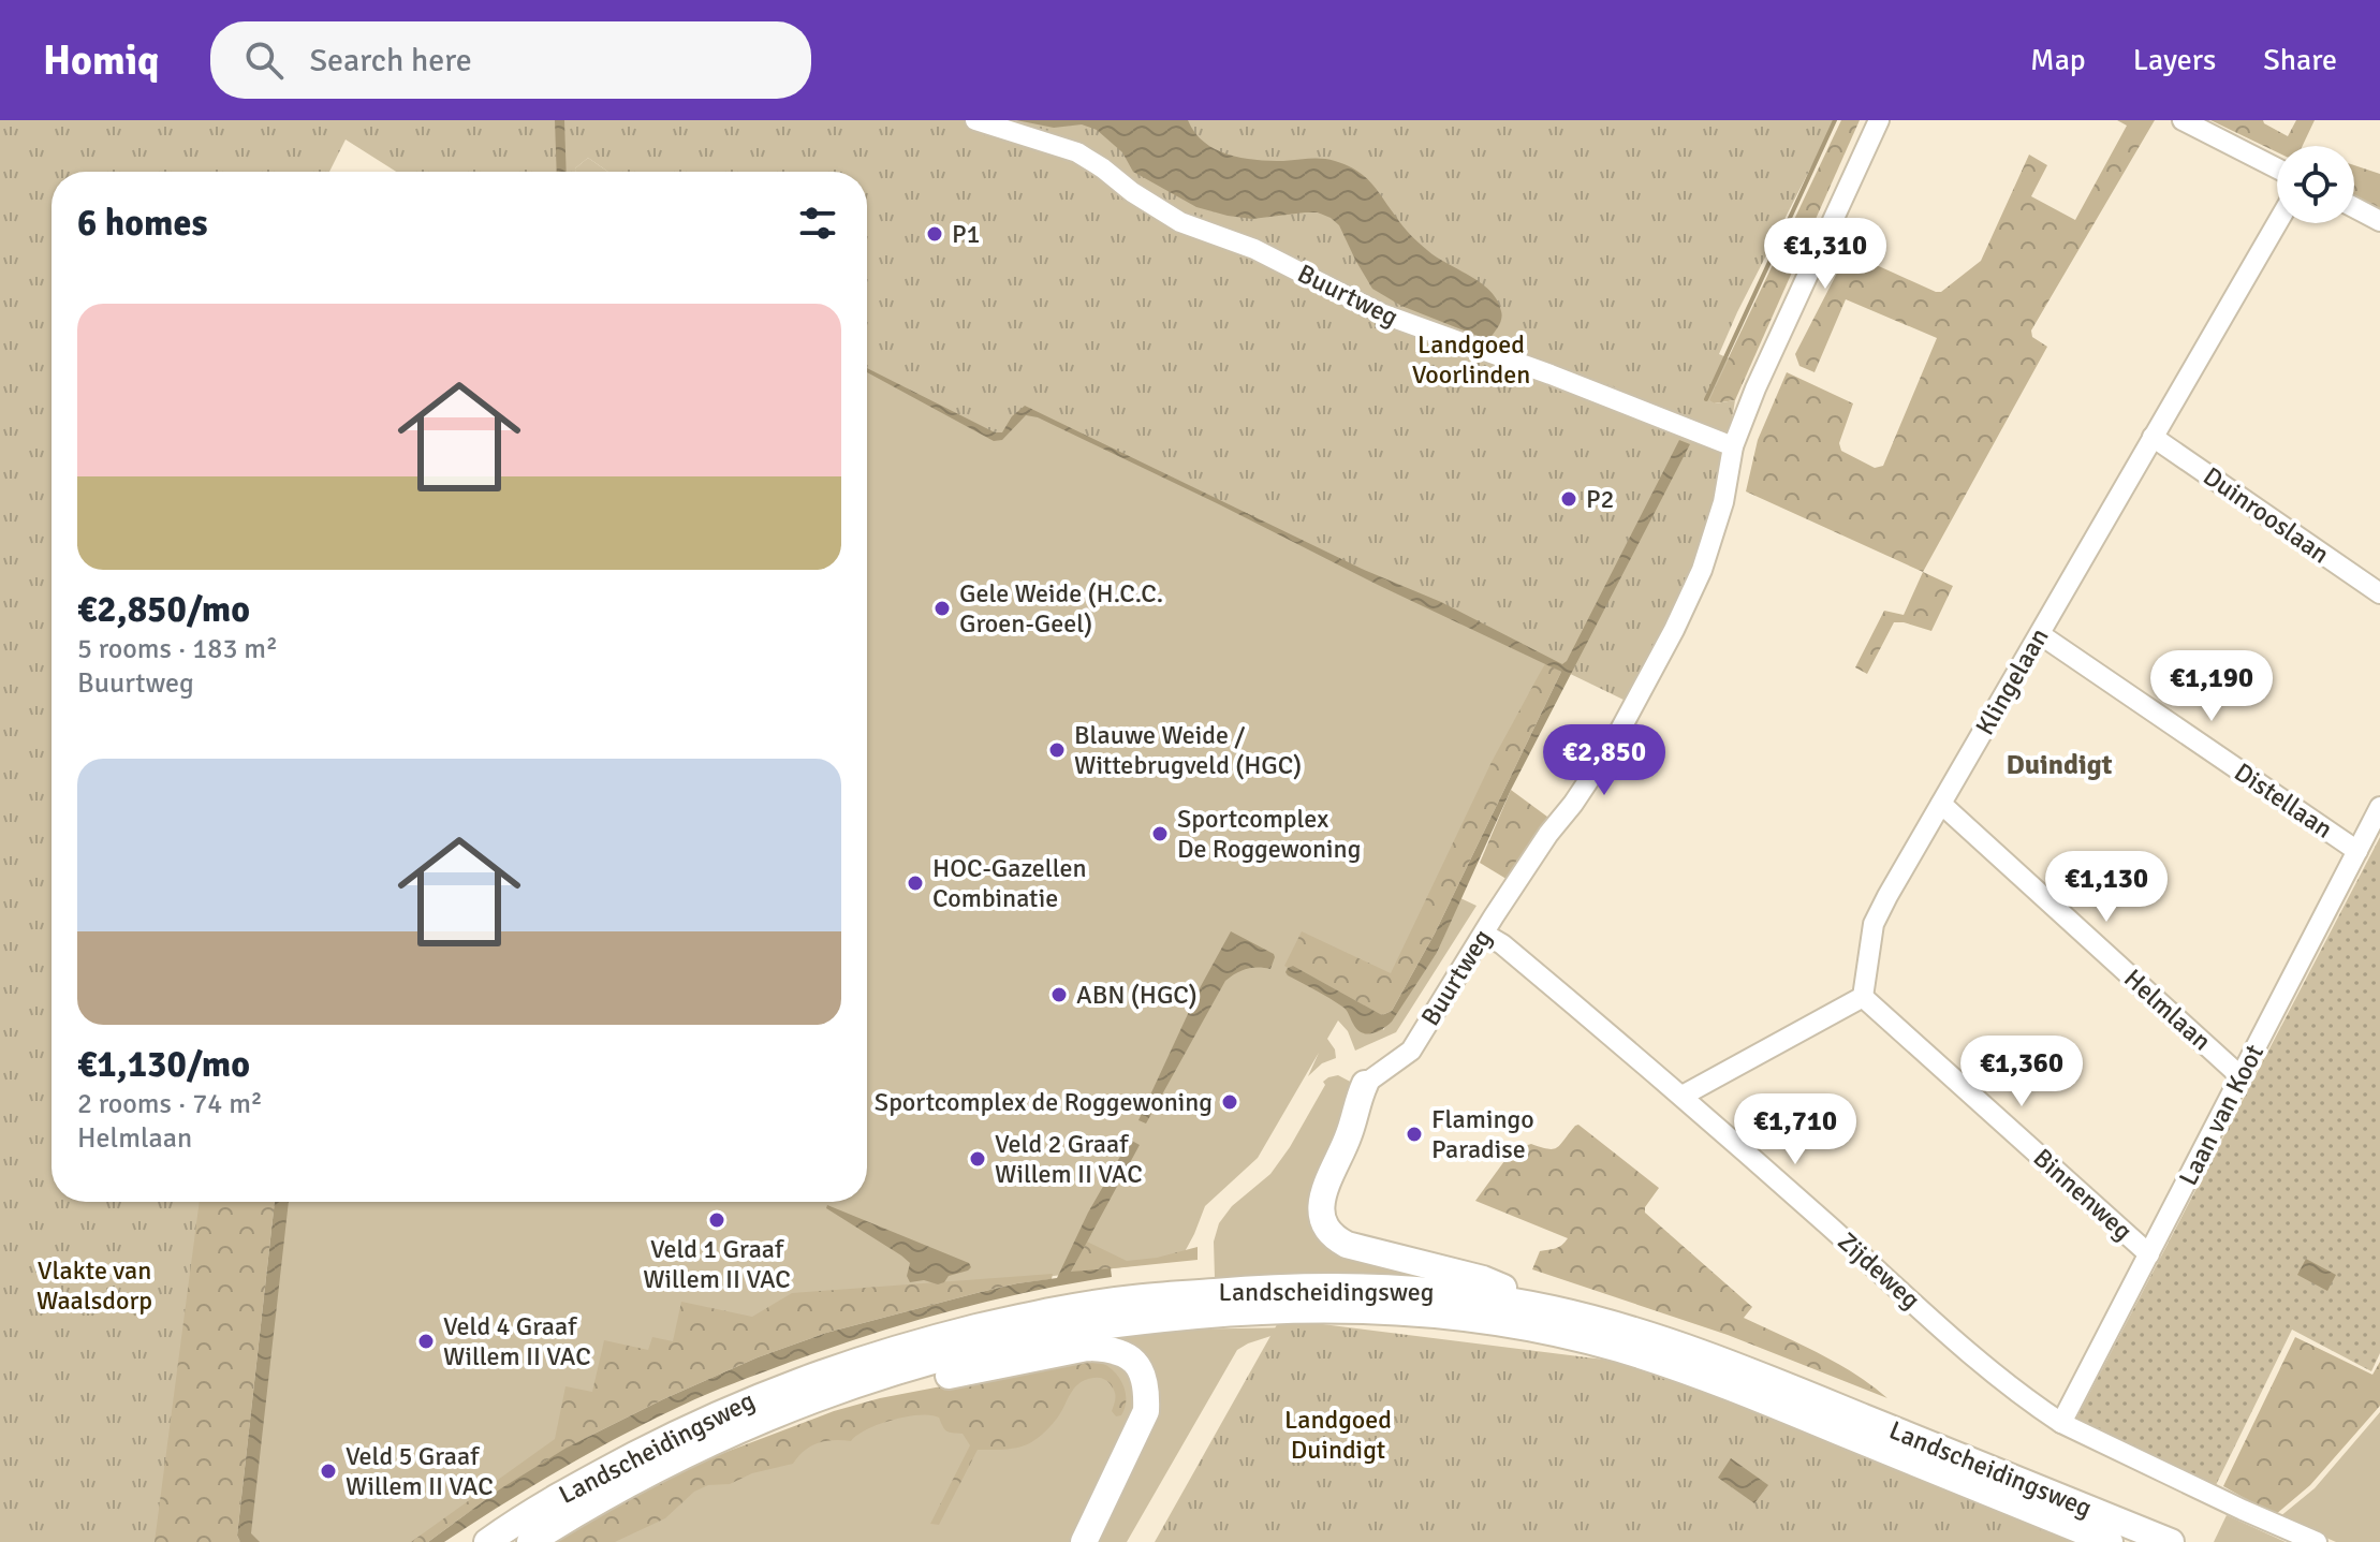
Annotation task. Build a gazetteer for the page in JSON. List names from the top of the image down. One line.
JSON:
{"streets":{"main road":["Landscheidingsweg"],"street":["Buurtweg","Duinrooslaan","Klingelaan","Distellaan","Helmlaan","Laan van Koot","Binnenweg","Zijdeweg"]},"crossings":[["Buurtweg","Zijdeweg"],["Duinrooslaan","Klingelaan"],["Klingelaan","Distellaan"],["Klingelaan","Helmlaan"],["Klingelaan","Binnenweg"],["Distellaan","Laan van Koot"],["Helmlaan","Laan van Koot"],["Laan van Koot","Binnenweg"],["Laan van Koot","Zijdeweg"]],"districts":["Duindigt"],"parks":["Landgoed Voorlinden","Vlakte van Waalsdorp","Landgoed Duindigt"],"places":["P1","P2","Gele Weide (H.C.C. Groen-Geel)","Blauwe Weide / Wittebrugveld (HGC)","Sportcomplex De Roggewoning","HOC-Gazellen Combinatie","ABN (HGC)","Sportcomplex de Roggewoning","Flamingo Paradise","Veld 2 Graaf Willem II VAC","Veld 1 Graaf Willem II VAC","Veld 4 Graaf Willem II VAC","Veld 5 Graaf Willem II VAC"],"page":{"header":"Homiq","search":"Search here","nav":["Map","Layers","Share"],"heading":"6 homes","price":["€1,310","€1,190","€2,850","€1,130","€1,360","€1,710"],"list":[{"name":"€2,850/mo","note":"5 rooms · 183 m² · Buurtweg"},{"name":"€1,130/mo","note":"2 rooms · 74 m² · Helmlaan"}]}}
